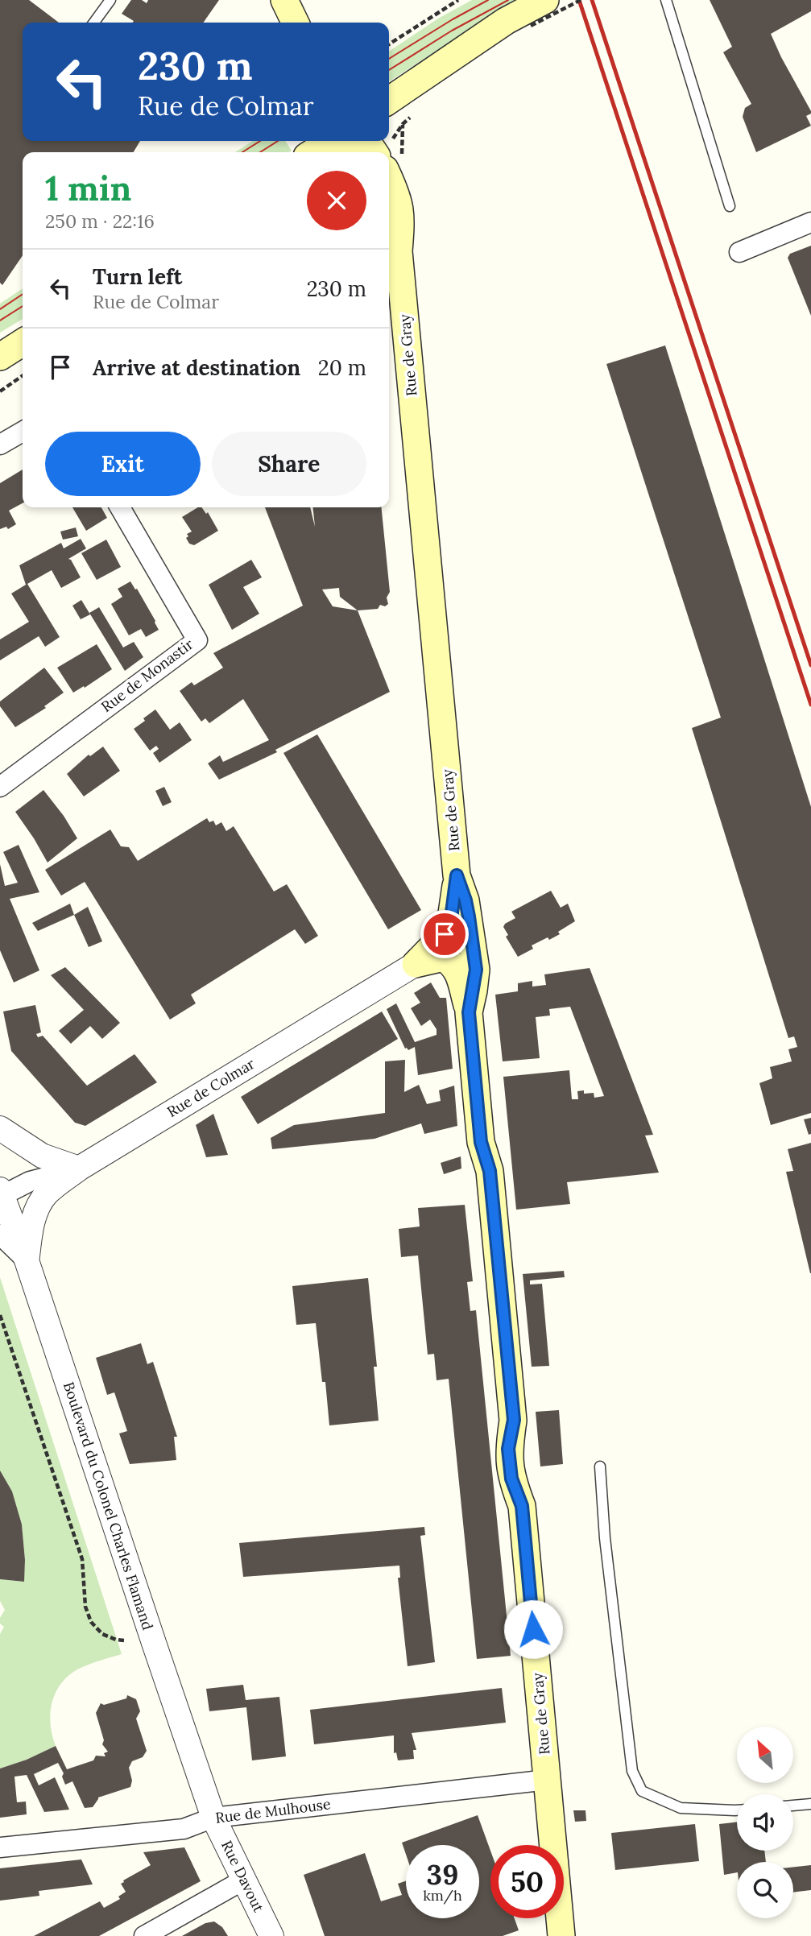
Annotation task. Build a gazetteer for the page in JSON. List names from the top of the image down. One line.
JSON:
{"streets":{"main road":["Rue de Gray","Rue de Colmar"],"street":["Rue de Monastir","Boulevard du Colonel Charles Flamand","Rue de Mulhouse","Rue Davout"]},"crossings":[["Rue de Gray","Rue de Colmar"],["Rue de Gray","Rue de Mulhouse"],["Rue de Colmar","Boulevard du Colonel Charles Flamand"],["Boulevard du Colonel Charles Flamand","Rue de Mulhouse"],["Boulevard du Colonel Charles Flamand","Rue Davout"],["Rue de Mulhouse","Rue Davout"]],"north":"top left","page":{"turn":["230 m","Rue de Colmar"],"heading":["1 min","250 m · 22:16"],"list":[{"name":"Turn left","note":"Rue de Colmar","value":"230 m"},{"name":"Arrive at destination","value":"20 m"}],"buttons":["Exit","Share"],"speed":"39 km/h","limit":"50"}}
